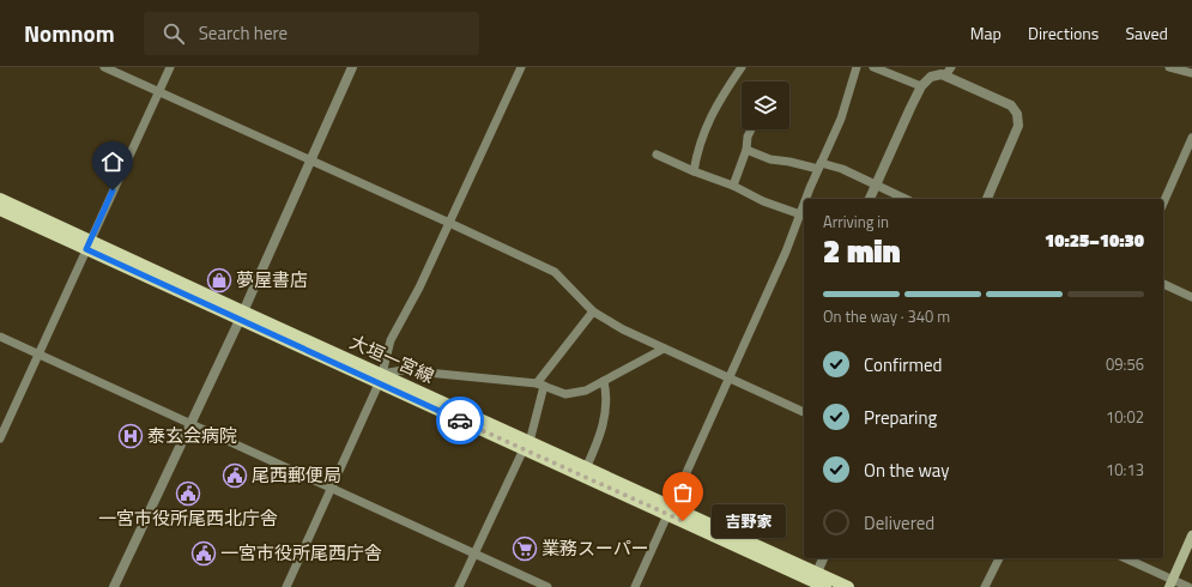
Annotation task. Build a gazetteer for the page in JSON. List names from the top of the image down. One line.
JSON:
{"streets":{"main road":["大垣一宮線"]},"places":{"shop":["夢屋書店"],"hospital":["泰玄会病院"],"public building":["尾西郵便局","一宮市役所尾西北庁舎","一宮市役所尾西庁舎"],"other":["吉野家"],"supermarket":["業務スーパー"]},"page":{"header":"Nomnom","search":"Search here","nav":["Map","Directions","Saved"],"heading":["2 min","Arriving in","10:25–10:30"],"bar":"On the way · 340 m","list":[["Confirmed","09:56"],["Preparing","10:02"],["On the way","10:13"],"Delivered"],"bubble":"吉野家"}}
